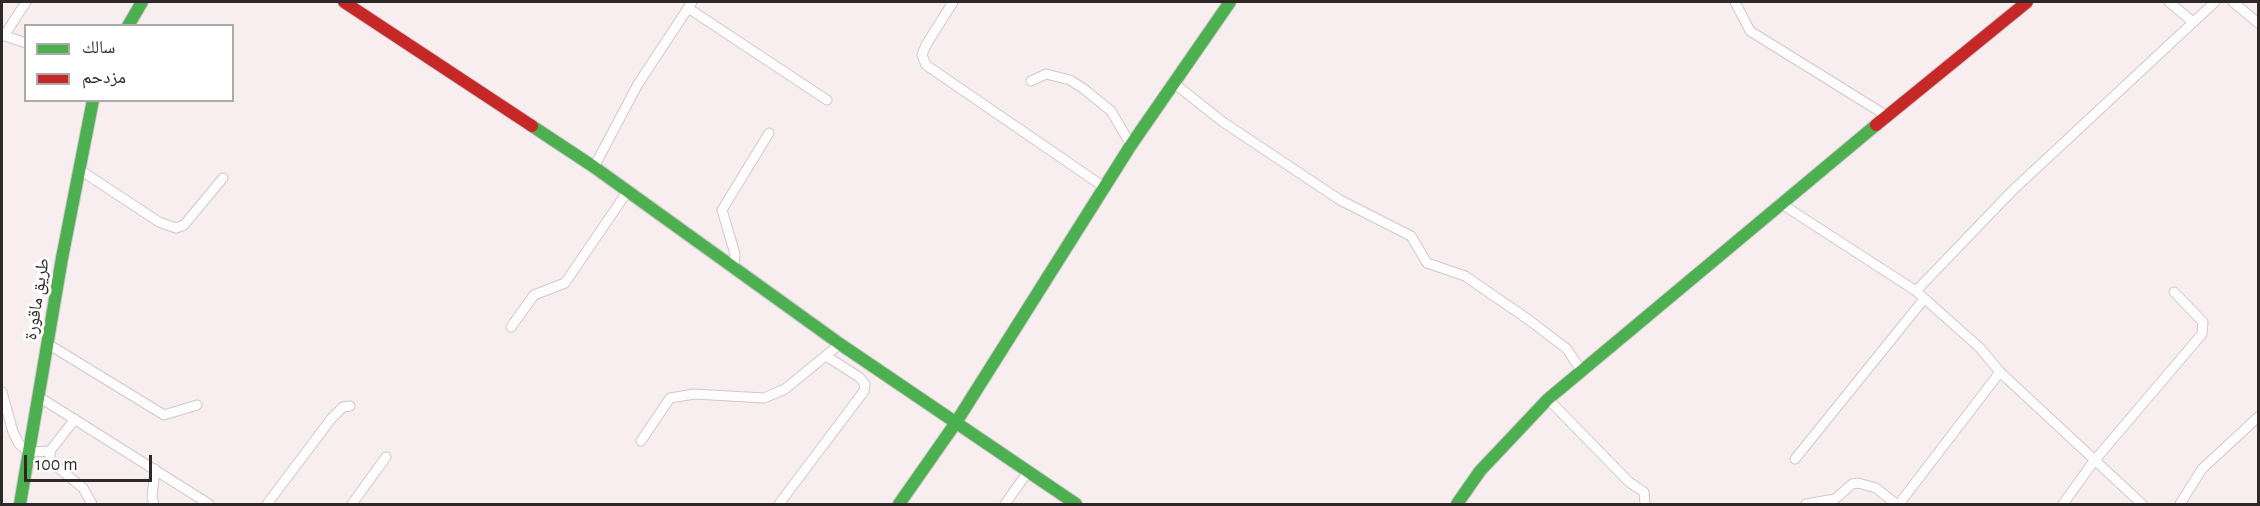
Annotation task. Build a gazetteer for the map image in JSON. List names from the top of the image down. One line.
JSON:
{"streets":{"street":["طريق ماقورة"]},"legend":["سالك","مزدحم"],"scale_bar":"100 m"}
